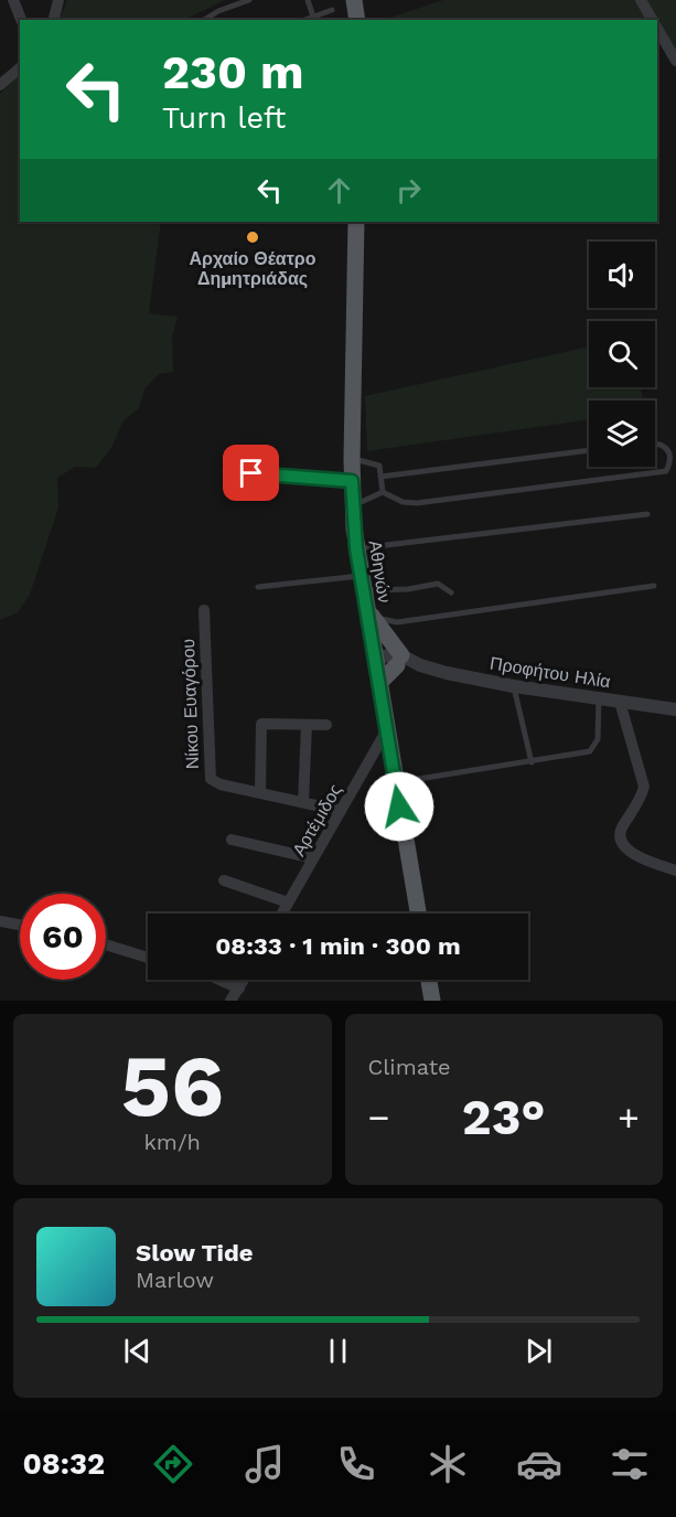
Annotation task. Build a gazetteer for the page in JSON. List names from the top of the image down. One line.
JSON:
{"streets":{"main road":["Αθηνών"],"street":["Προφήτου Ηλία","Νίκου Ευαγόρου","Αρτέμιδος"]},"crossings":[["Αθηνών","Αρτέμιδος"],["Νίκου Ευαγόρου","Αρτέμιδος"]],"places":["Αρχαίο Θέατρο Δημητριάδας"],"page":{"turn":["230 m","Turn left"],"limit":"60","trip":"08:33 · 1 min · 300 m","tile":[["56","km/h"],"Climate"],"heat":["−","23°","+"],"song":["Slow Tide","Marlow"],"tabs":"08:32"}}
